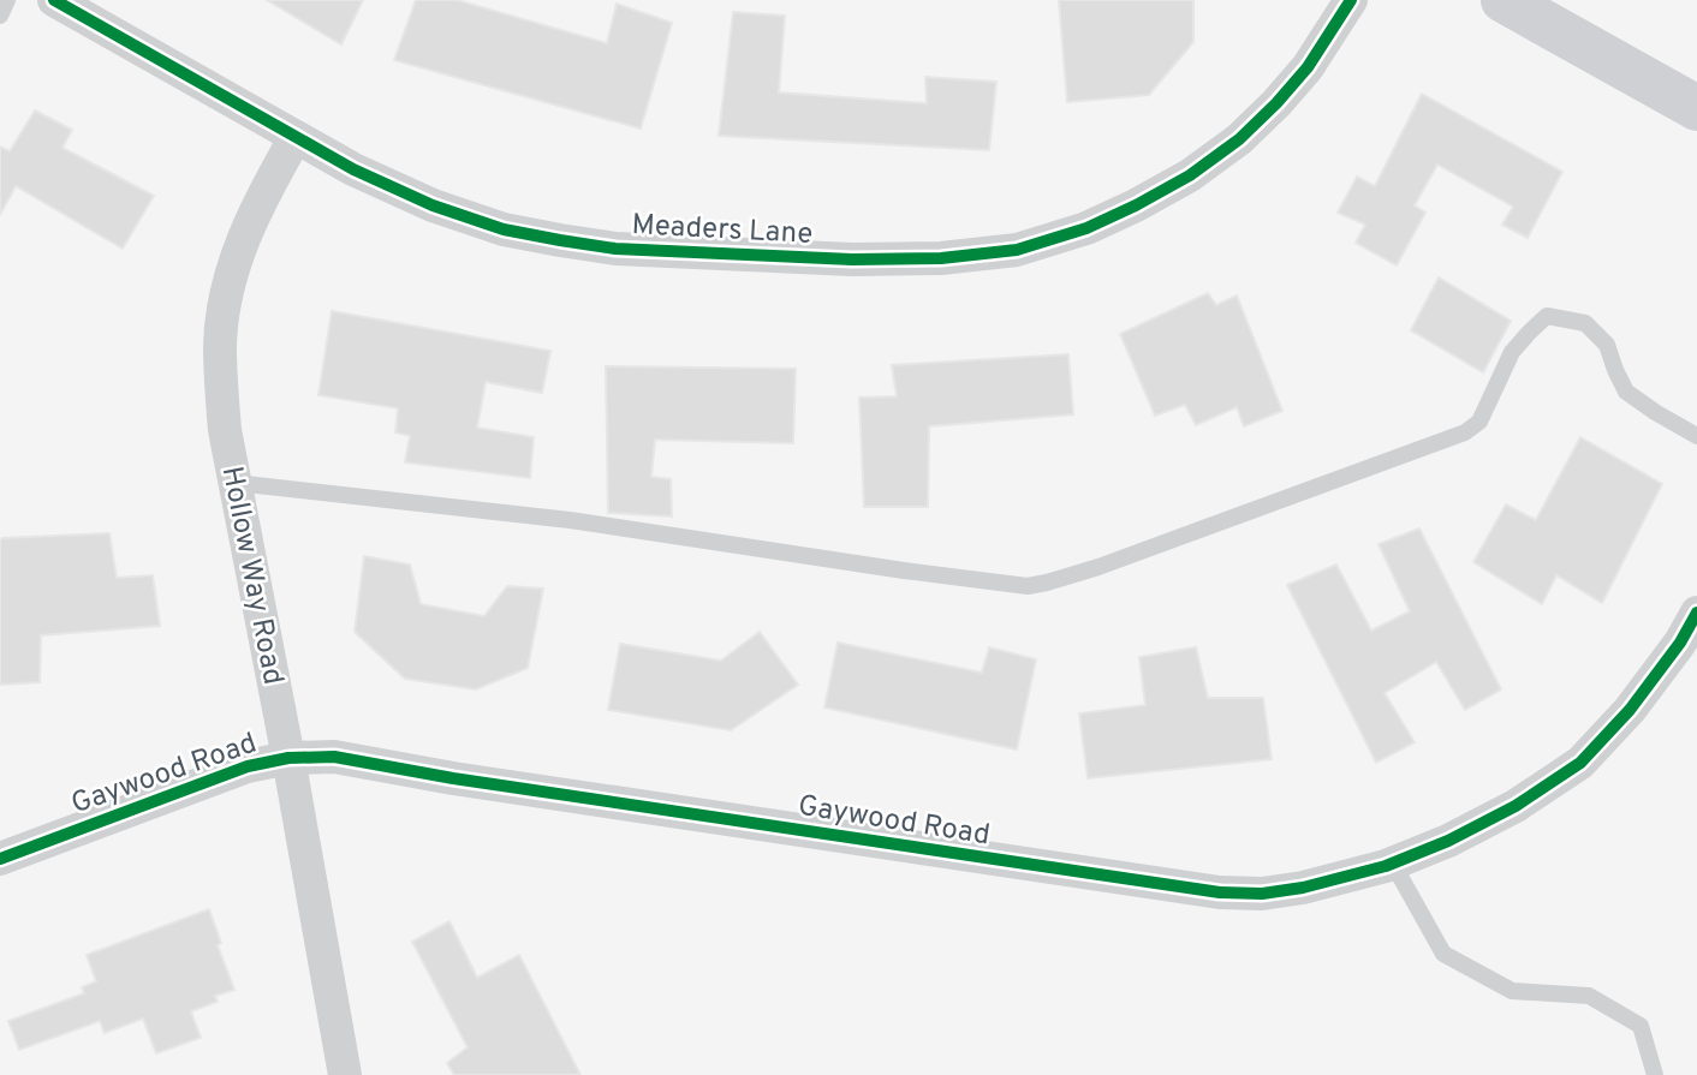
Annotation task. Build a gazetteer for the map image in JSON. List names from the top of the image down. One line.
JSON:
{"streets":{"street":["Meaders Lane","Hollow Way Road","Gaywood Road"]},"crossings":[["Meaders Lane","Hollow Way Road"],["Hollow Way Road","Gaywood Road"]]}
